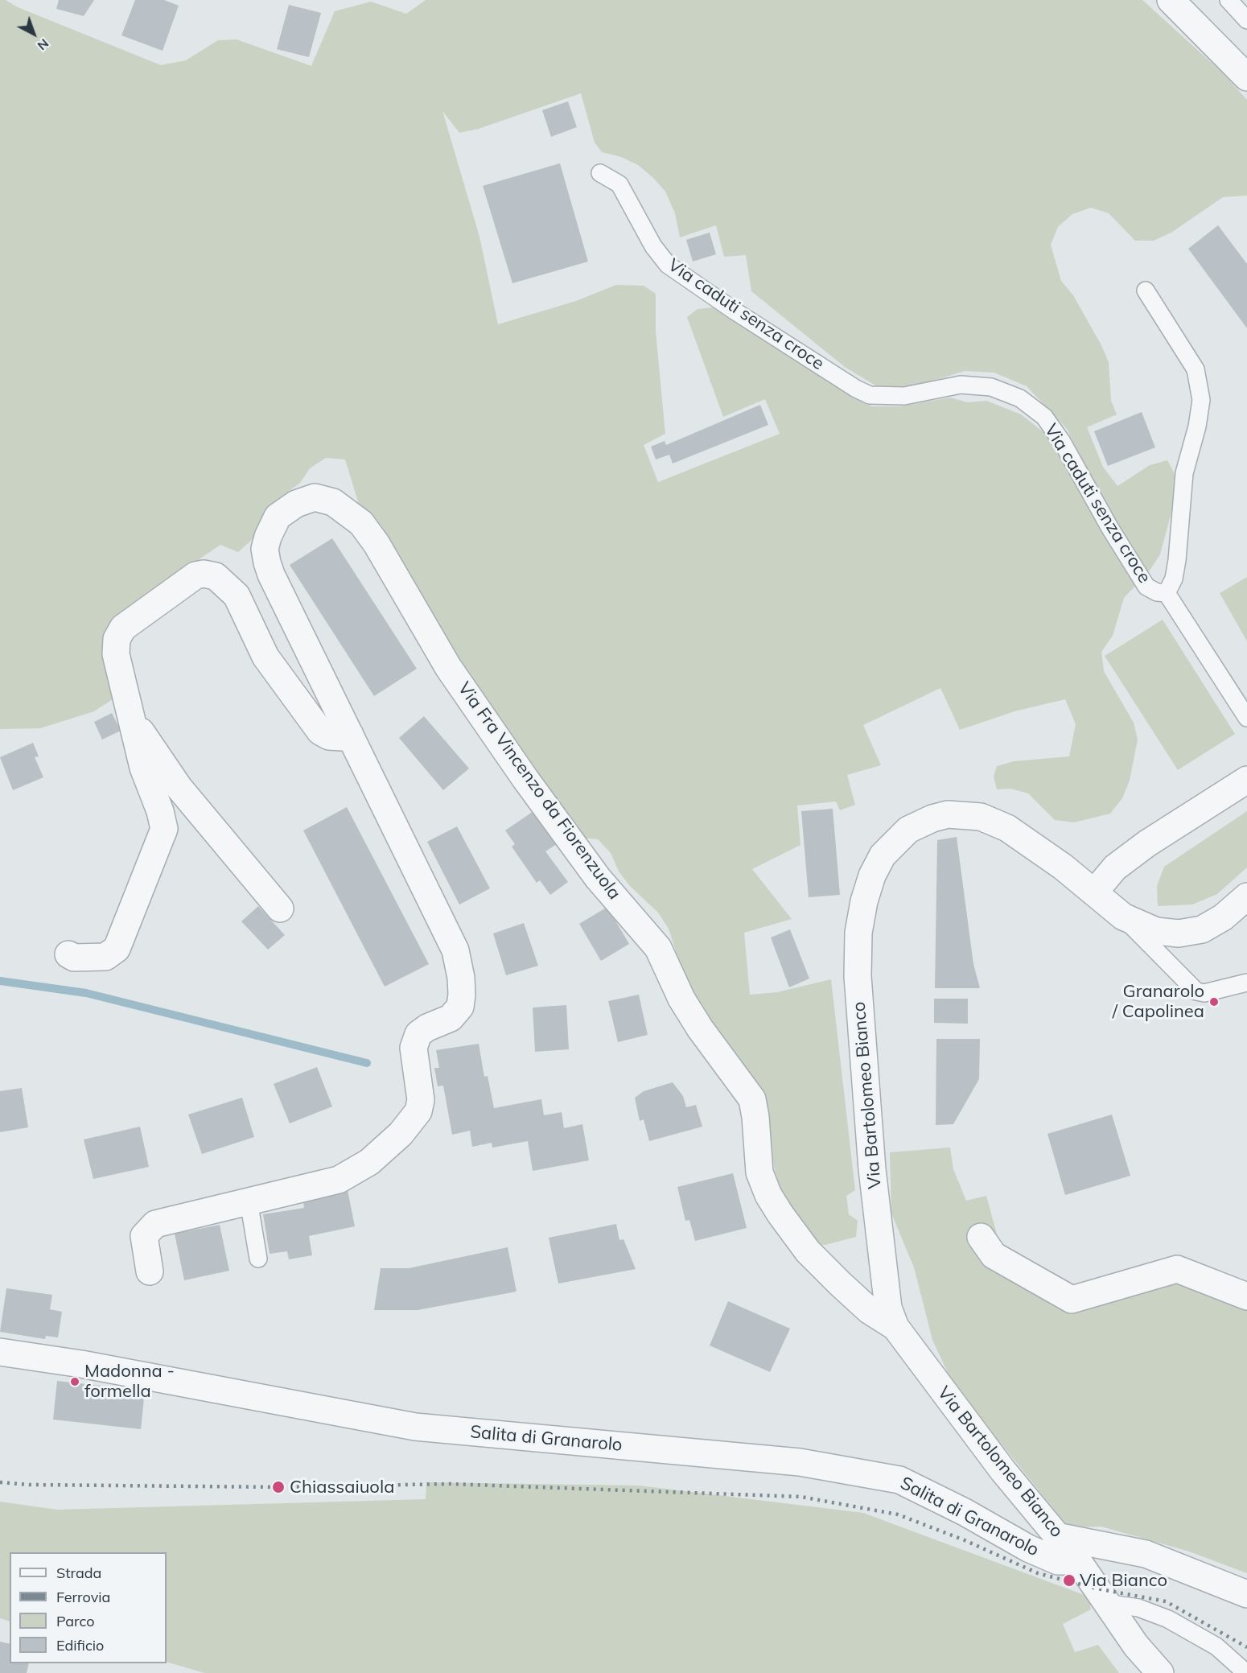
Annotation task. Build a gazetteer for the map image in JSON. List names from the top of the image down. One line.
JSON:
{"streets":{"street":["Via Fra Vincenzo da Fiorenzuola","Via Bartolomeo Bianco","Salita di Granarolo"],"lane":["Via caduti senza croce"]},"crossings":[["Via Fra Vincenzo da Fiorenzuola","Via Bartolomeo Bianco"],["Via Bartolomeo Bianco","Salita di Granarolo"]],"places":["Granarolo / Capolinea","Madonna - formella","Chiassaiuola","Via Bianco"],"legend":["Strada","Ferrovia","Parco","Edificio"],"north":"bottom right"}
